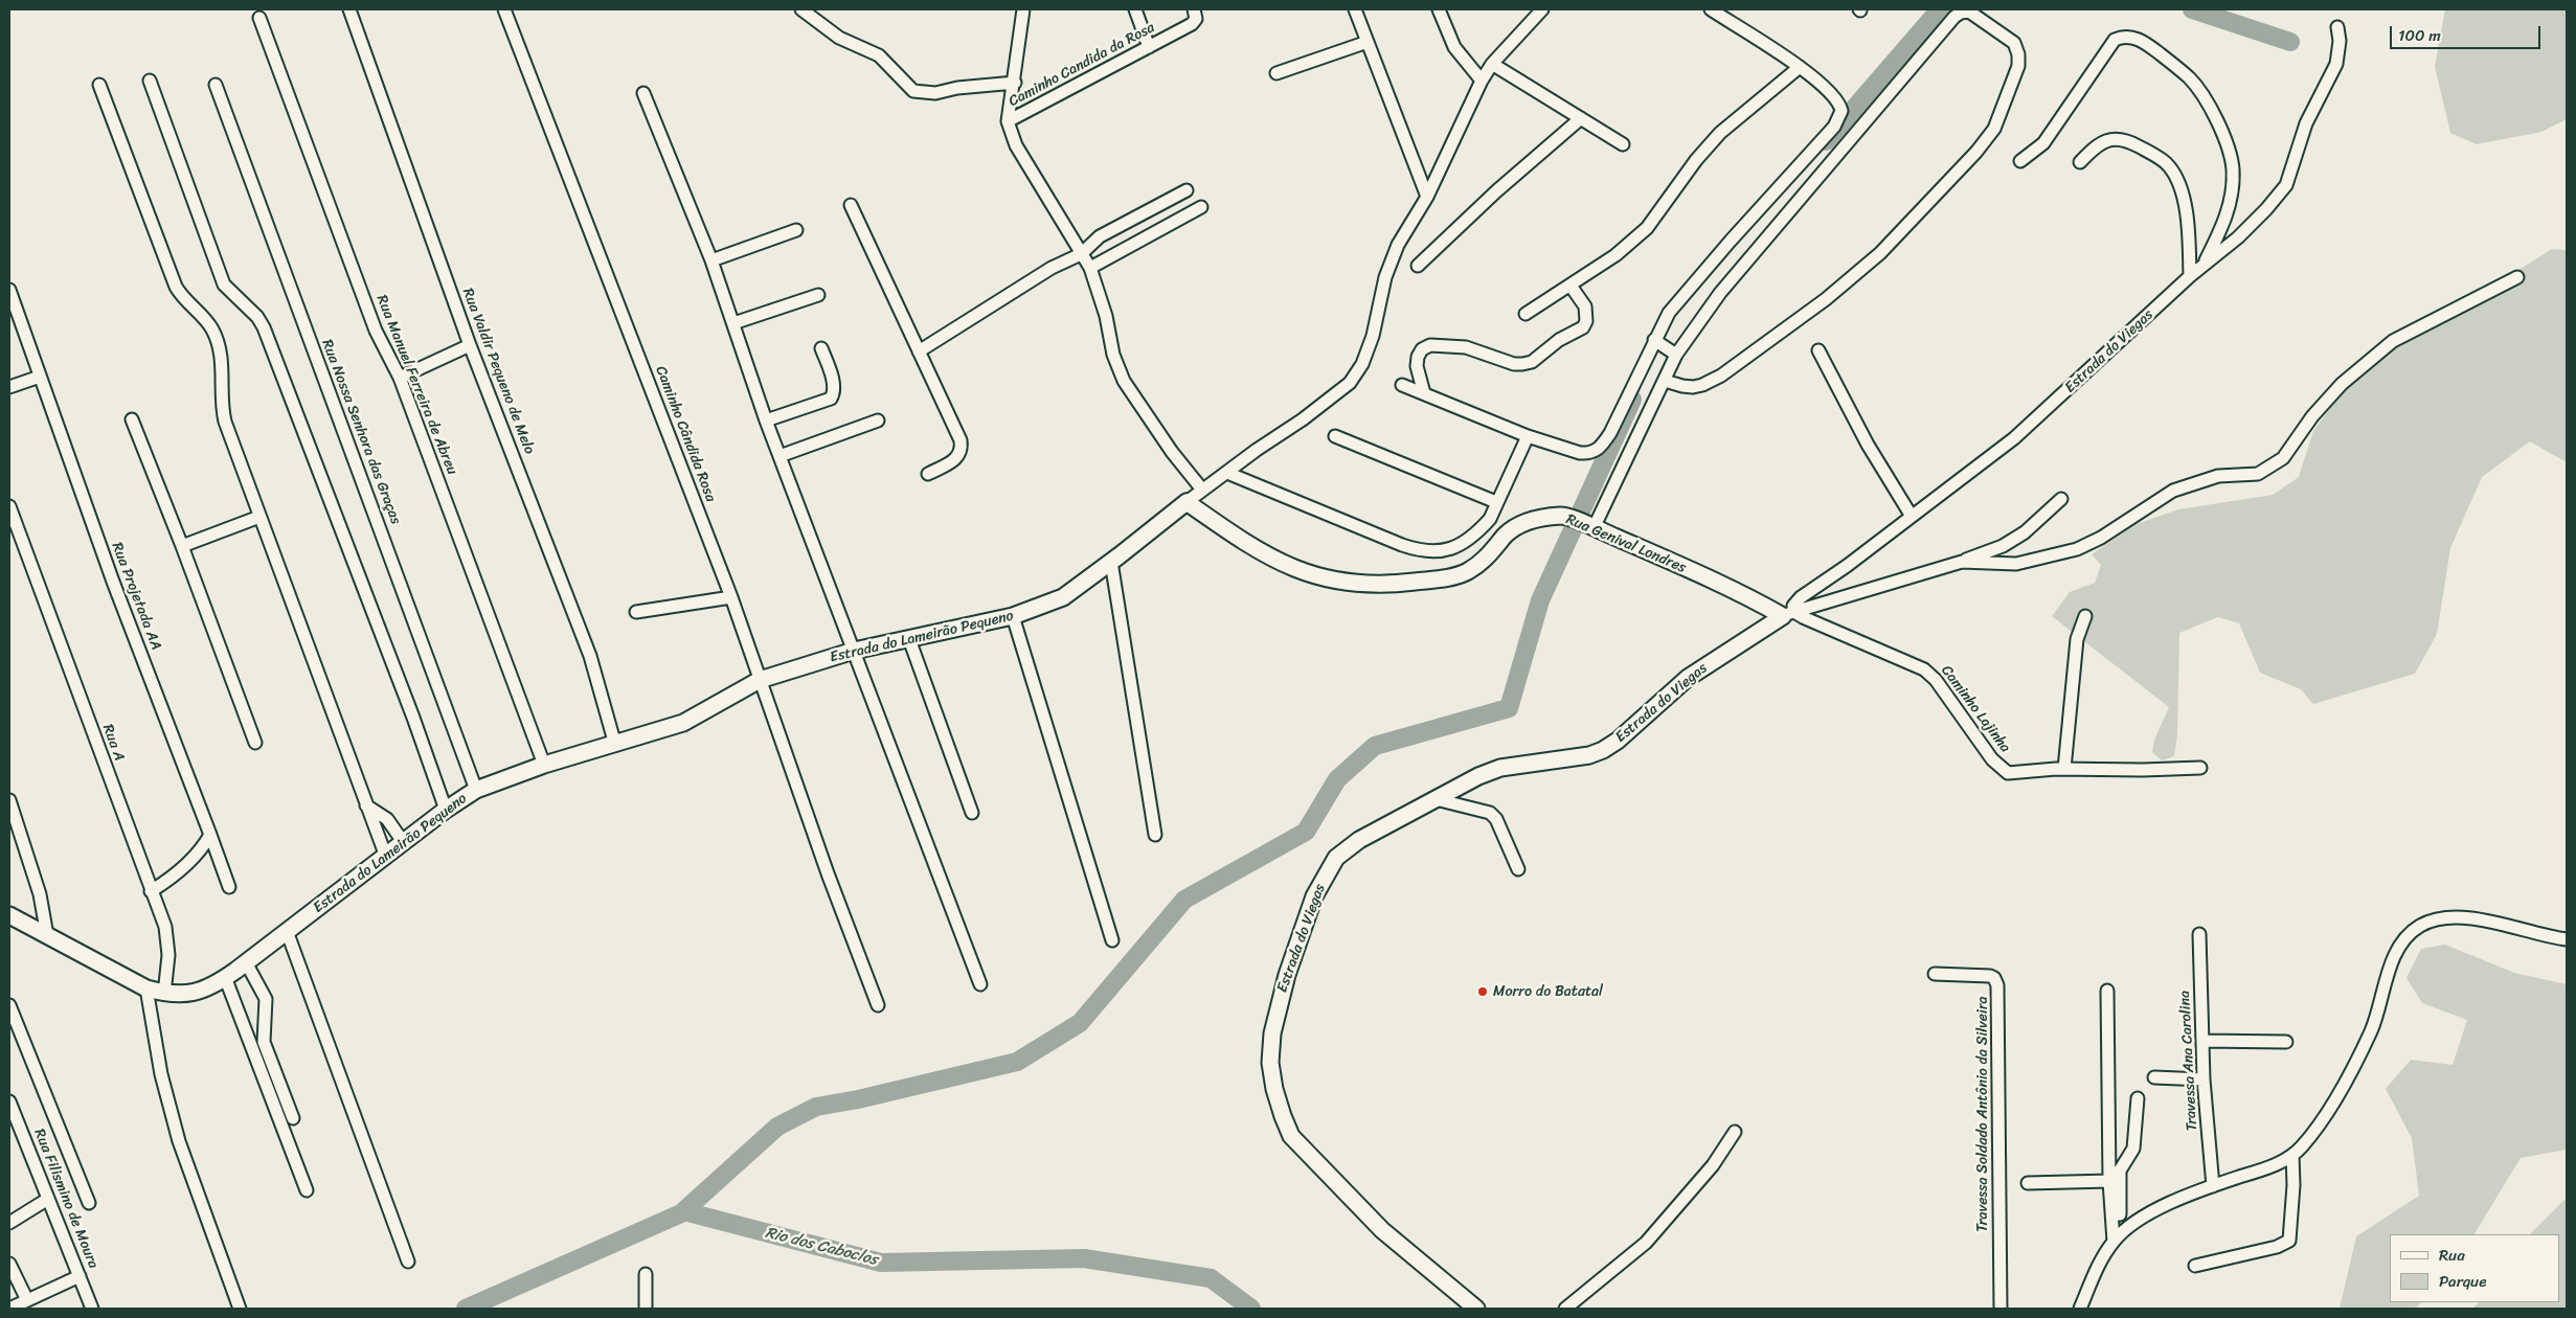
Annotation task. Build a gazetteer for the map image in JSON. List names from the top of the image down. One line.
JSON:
{"streets":{"street":["Caminho Candida da Rosa","Estrada do Viegas","Rua Valdir Pequeno de Melo","Rua Manuel Ferreira de Abreu","Rua Nossa Senhora das Graças","Caminho Cândida Rosa","Rua Genival Londres","Rua Projetada AA","Estrada do Lameirão Pequeno","Caminho Lajinha","Rua A","Travessa Ana Carolina","Travessa Soldado Antônio da Silveira","Rua Filismino de Moura"]},"crossings":[["Caminho Candida da Rosa","Estrada do Lameirão Pequeno"],["Estrada do Viegas","Rua Genival Londres"],["Estrada do Viegas","Caminho Lajinha"],["Rua Valdir Pequeno de Melo","Estrada do Lameirão Pequeno"],["Rua Manuel Ferreira de Abreu","Estrada do Lameirão Pequeno"],["Rua Nossa Senhora das Graças","Estrada do Lameirão Pequeno"],["Caminho Cândida Rosa","Estrada do Lameirão Pequeno"],["Rua Genival Londres","Estrada do Lameirão Pequeno"],["Rua Genival Londres","Caminho Lajinha"],["Estrada do Lameirão Pequeno","Rua A"]],"water":["Rio dos Caboclos"],"places":["Morro do Batatal"],"legend":["Rua","Parque"],"scale_bar":"100 m"}
